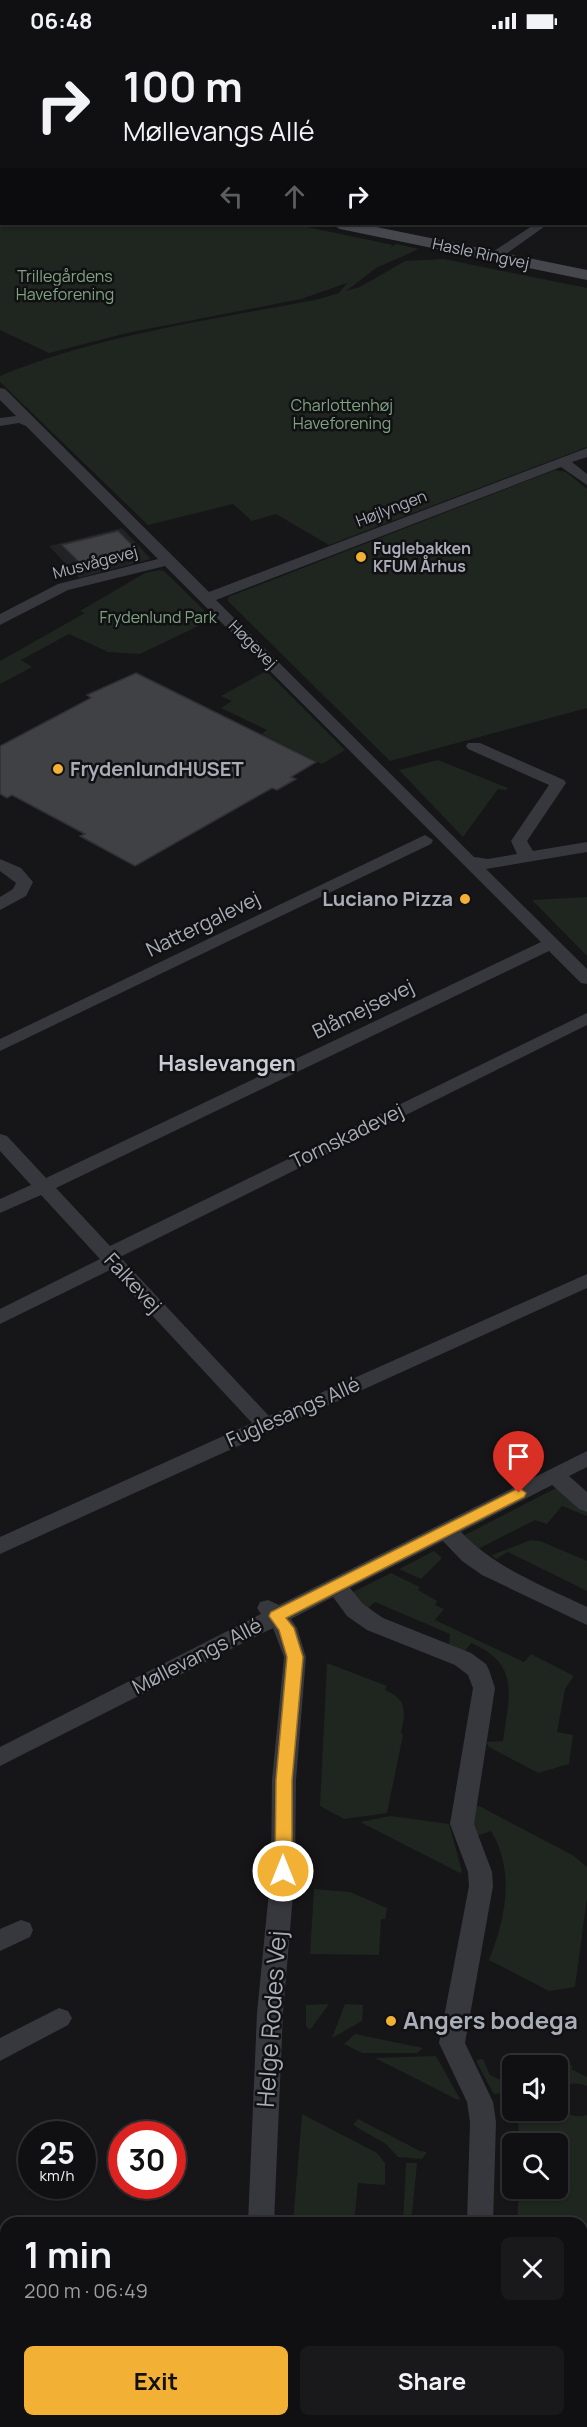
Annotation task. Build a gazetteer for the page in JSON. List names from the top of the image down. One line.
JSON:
{"streets":{"main road":["Hasle Ringvej"],"street":["Højlyngen","Musvågevej","Høgevej","Nattergalevej","Blåmejsevej","Tornskadevej","Falkevej","Fuglesangs Allé","Møllevangs Allé","Helge Rodes Vej"]},"crossings":[["Højlyngen","Høgevej"],["Musvågevej","Høgevej"],["Høgevej","Blåmejsevej"],["Blåmejsevej","Falkevej"],["Tornskadevej","Falkevej"],["Falkevej","Fuglesangs Allé"],["Møllevangs Allé","Helge Rodes Vej"]],"districts":["Haslevangen"],"parks":["Trillegårdens Haveforening","Charlottenhøj Haveforening","Frydenlund Park"],"places":["Fuglebakken KFUM Århus","FrydenlundHUSET","Luciano Pizza","Angers bodega"],"page":{"status":"06:48","turn":["100 m","Møllevangs Allé"],"speed":"25 km/h","limit":"30","heading":["1 min","200 m · 06:49"],"buttons":["Exit","Share"]}}
